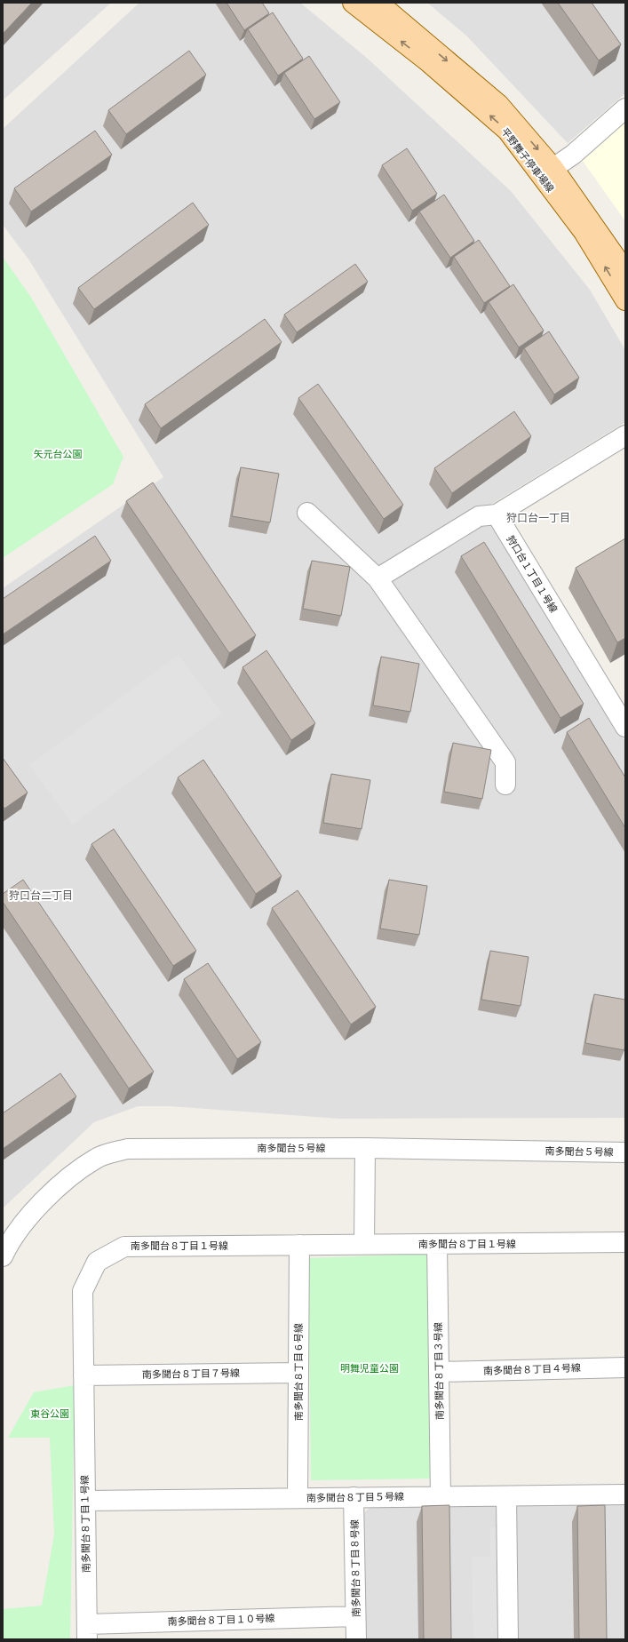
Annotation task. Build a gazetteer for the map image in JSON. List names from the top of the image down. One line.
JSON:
{"streets":{"main road":["平野舞子停車場線"],"street":["狩口台１丁目１号線","南多聞台５号線","南多聞台８丁目１号線","南多聞台８丁目４号線","南多聞台８丁目３号線","南多聞台８丁目６号線","南多聞台８丁目７号線","南多聞台８丁目５号線","南多聞台８丁目８号線","南多聞台８丁目１０号線"]},"crossings":[["南多聞台８丁目１号線","南多聞台８丁目３号線"],["南多聞台８丁目１号線","南多聞台８丁目６号線"],["南多聞台８丁目１号線","南多聞台８丁目７号線"],["南多聞台８丁目１号線","南多聞台８丁目５号線"],["南多聞台８丁目１号線","南多聞台８丁目１０号線"],["南多聞台８丁目４号線","南多聞台８丁目３号線"],["南多聞台８丁目３号線","南多聞台８丁目５号線"],["南多聞台８丁目６号線","南多聞台８丁目７号線"],["南多聞台８丁目６号線","南多聞台８丁目５号線"],["南多聞台８丁目５号線","南多聞台８丁目８号線"],["南多聞台８丁目８号線","南多聞台８丁目１０号線"]],"districts":["狩口台一丁目","狩口台二丁目"],"parks":["矢元台公園","明舞児童公園","東谷公園"]}
